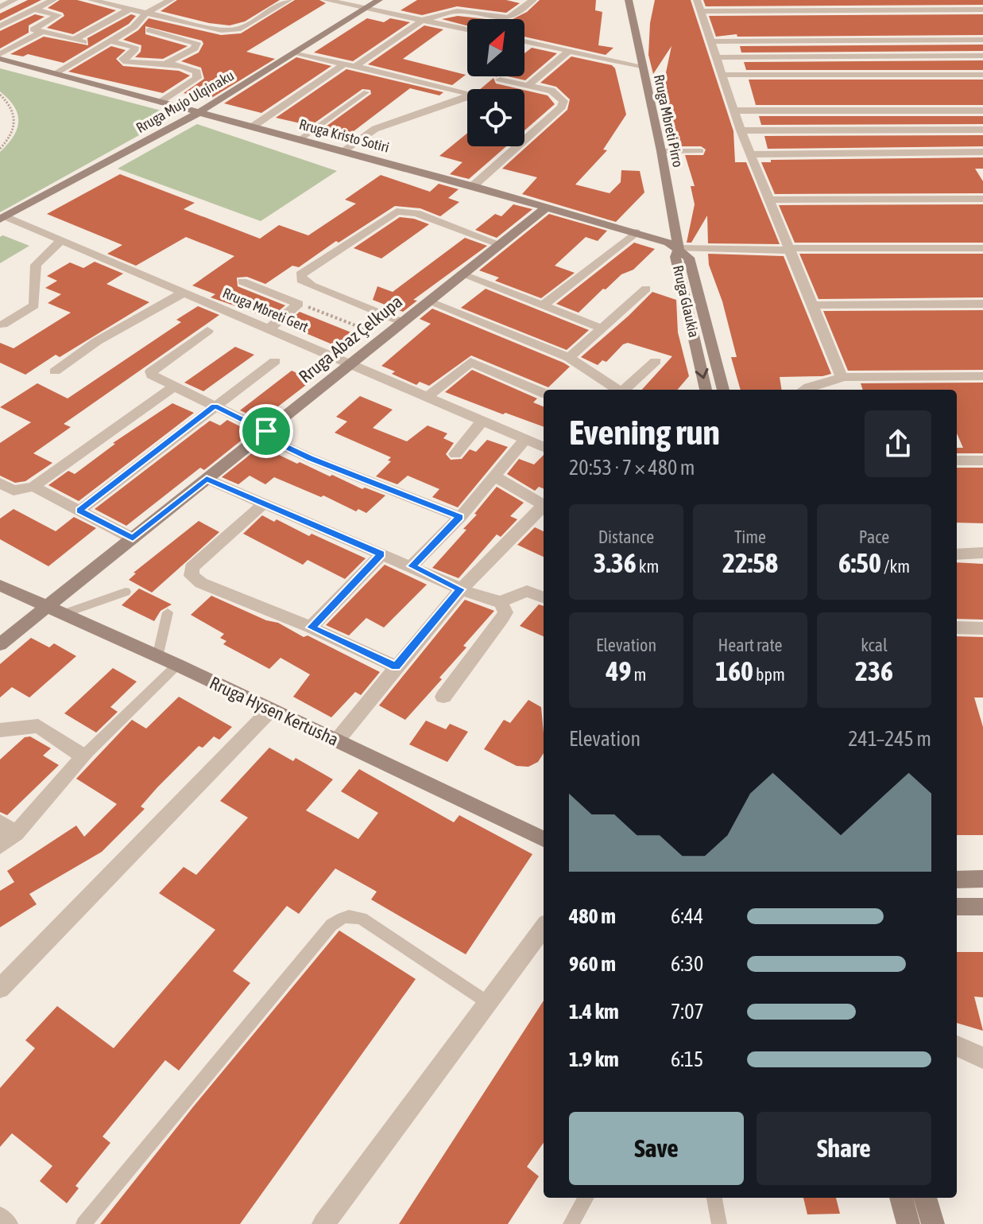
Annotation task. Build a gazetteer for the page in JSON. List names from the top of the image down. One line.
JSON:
{"streets":{"street":["Rruga Mujo Ulqinaku","Rruga Mbreti Pirro","Rruga Kristo Sotiri","Rruga Glaukia","Rruga Mbreti Gert","Rruga Abaz Çelkupa","Rruga Hysen Kertusha"]},"crossings":[["Rruga Mujo Ulqinaku","Rruga Kristo Sotiri"],["Rruga Mujo Ulqinaku","Rruga Mbreti Gert"],["Rruga Mbreti Pirro","Rruga Kristo Sotiri"],["Rruga Mbreti Pirro","Rruga Glaukia"],["Rruga Kristo Sotiri","Rruga Glaukia"],["Rruga Kristo Sotiri","Rruga Abaz Çelkupa"],["Rruga Mbreti Gert","Rruga Abaz Çelkupa"],["Rruga Abaz Çelkupa","Rruga Hysen Kertusha"]],"north":"top right","page":{"heading":["Evening run","20:53 · 7 × 480 m"],"stats":[["Distance","3.36 km"],["Time","22:58"],["Pace","6:50 /km"],["Elevation","49 m"],["Heart rate","160 bpm"],["kcal","236"]],"chart":["Elevation","241–245 m"],"list":[{"name":"480 m","note":"6:44"},{"name":"960 m","note":"6:30"},{"name":"1.4 km","note":"7:07"},{"name":"1.9 km","note":"6:15"}],"buttons":["Save","Share"]}}
